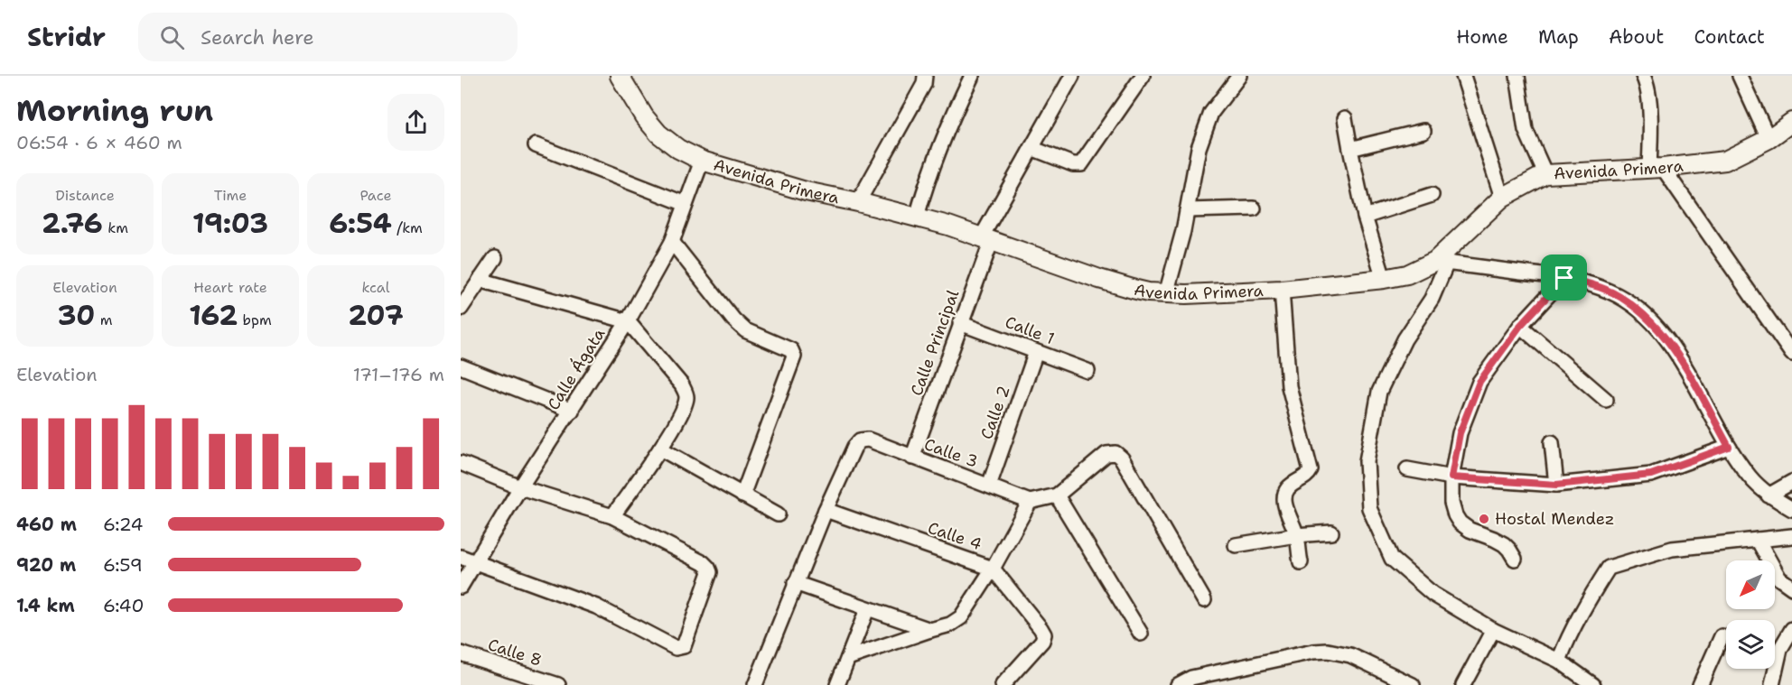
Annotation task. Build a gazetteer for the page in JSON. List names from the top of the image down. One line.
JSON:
{"streets":{"main road":["Avenida Primera"],"street":["Calle 1","Calle Principal","Calle Ágata","Calle 2","Calle 3","Calle 4","Calle 8"]},"crossings":[["Avenida Primera","Calle Principal"],["Avenida Primera","Calle Ágata"],["Calle 1","Calle Principal"],["Calle 1","Calle 2"],["Calle Principal","Calle 3"],["Calle 2","Calle 3"],["Calle 3","Calle 4"]],"places":["Hostal Mendez"],"north":"bottom left","page":{"header":"Stridr","search":"Search here","nav":["Home","Map","About","Contact"],"heading":["Morning run","06:54 · 6 × 460 m"],"stats":[["Distance","2.76 km"],["Time","19:03"],["Pace","6:54 /km"],["Elevation","30 m"],["Heart rate","162 bpm"],["kcal","207"]],"chart":["Elevation","171–176 m"],"list":[{"name":"460 m","note":"6:24"},{"name":"920 m","note":"6:59"},{"name":"1.4 km","note":"6:40"}]}}
